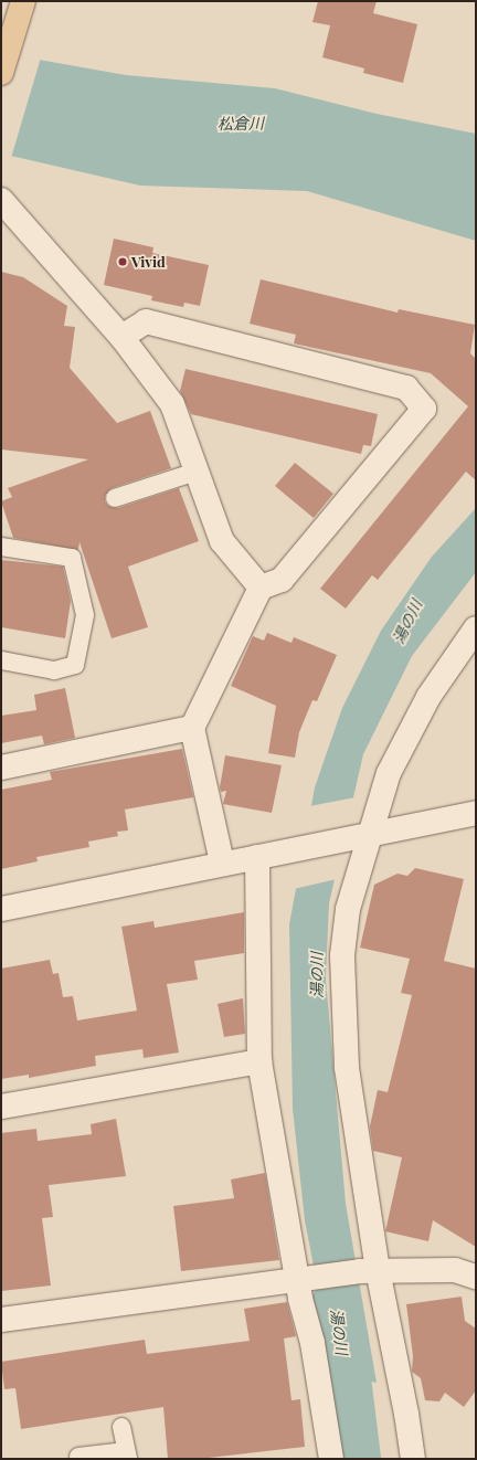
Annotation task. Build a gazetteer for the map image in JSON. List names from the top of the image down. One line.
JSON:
{"water":["松倉川","湯の川"],"places":["Vivid"]}
